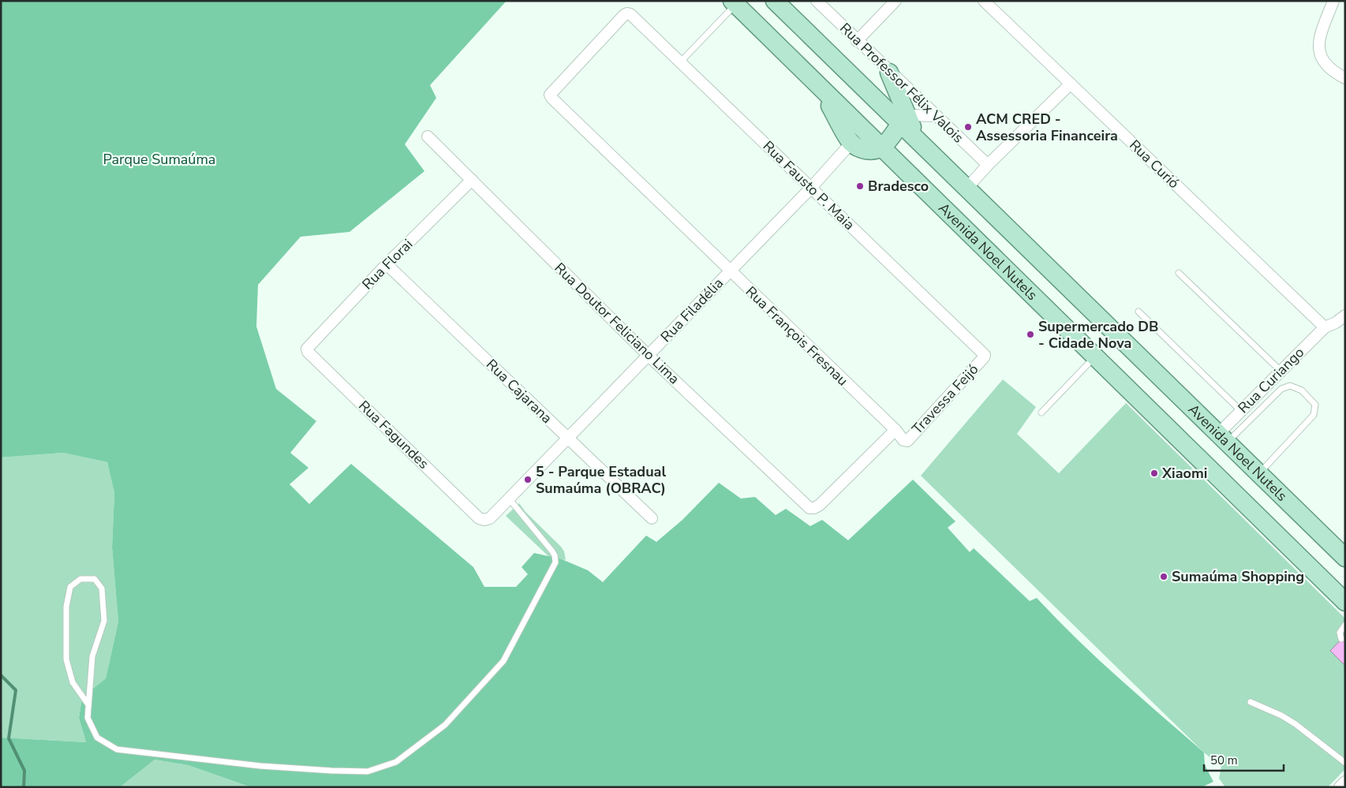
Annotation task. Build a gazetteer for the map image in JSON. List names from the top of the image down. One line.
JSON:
{"streets":{"main road":["Avenida Noel Nutels"],"street":["Rua Professor Félix Valois","Rua Curió","Rua Fausto P. Maia","Rua Florai","Rua Filadélia","Rua Doutor Feliciano Lima","Rua François Fresnau","Rua Curiango","Rua Cajarana","Travessa Feijó","Rua Fagundes"]},"crossings":[["Rua Curió","Rua Curiango"],["Rua Fausto P. Maia","Rua Filadélia"],["Rua Fausto P. Maia","Rua François Fresnau"],["Rua Fausto P. Maia","Travessa Feijó"],["Avenida Noel Nutels","Rua Curiango"],["Rua Florai","Rua Doutor Feliciano Lima"],["Rua Florai","Rua Cajarana"],["Rua Florai","Rua Fagundes"],["Rua Filadélia","Rua Doutor Feliciano Lima"],["Rua Filadélia","Rua François Fresnau"],["Rua Filadélia","Rua Cajarana"],["Rua Filadélia","Rua Fagundes"],["Rua Doutor Feliciano Lima","Rua François Fresnau"],["Rua François Fresnau","Travessa Feijó"]],"parks":["Parque Sumaúma"],"places":["ACM CRED - Assessoria Financeira","Bradesco","Supermercado DB - Cidade Nova","Xiaomi","5 - Parque Estadual Sumaúma (OBRAC)","Sumaúma Shopping"],"scale_bar":"50 m"}
